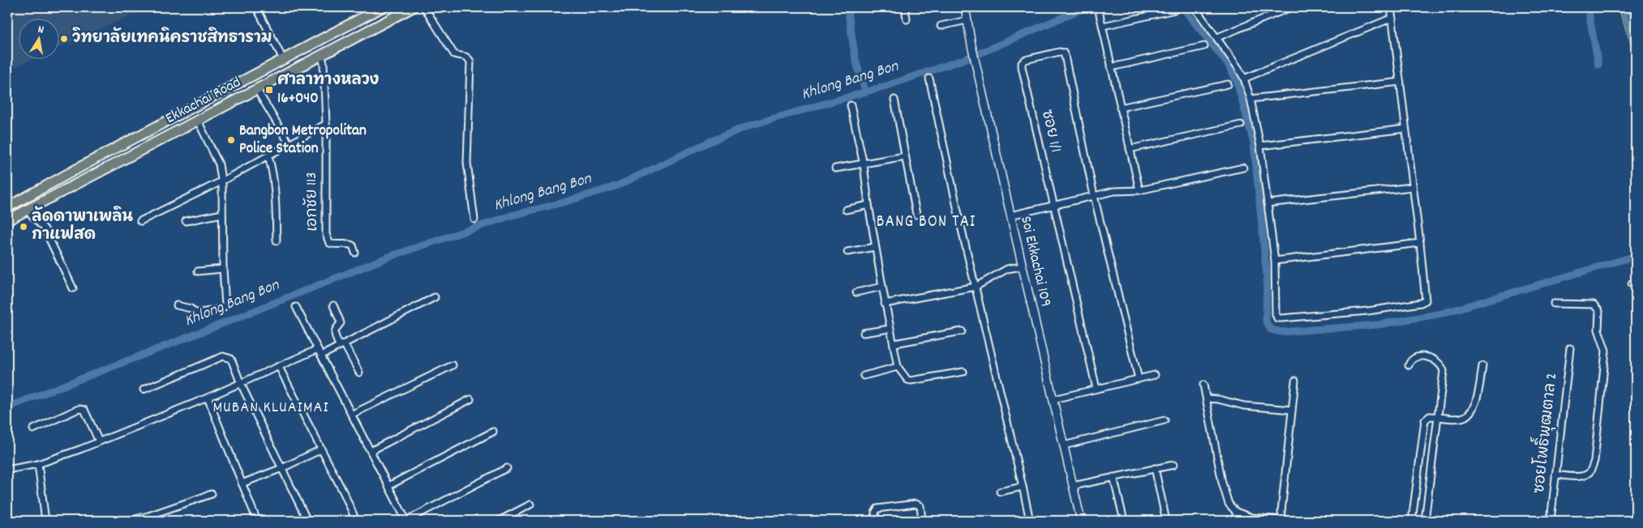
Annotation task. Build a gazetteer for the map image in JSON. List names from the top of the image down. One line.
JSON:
{"streets":{"main road":["Ekkachai Road"],"street":["ซอย 1/1","เอกชัย 113","Soi Ekkachai 109","ซอยโพธิ์พุฒตาล 2"]},"crossings":[["Ekkachai Road","เอกชัย 113"]],"districts":["BANG BON TAI","MUBAN KLUAIMAI"],"water":["Khlong Bang Bon"],"places":{"other":["วิทยาลัยเทคนิคราชสิทธาราม","Bangbon Metropolitan Police Station","ลัดดาพาเพลิน กาแฟสด"],"transit":["ศาลาทางหลวง 16+040"]},"north":"top"}
